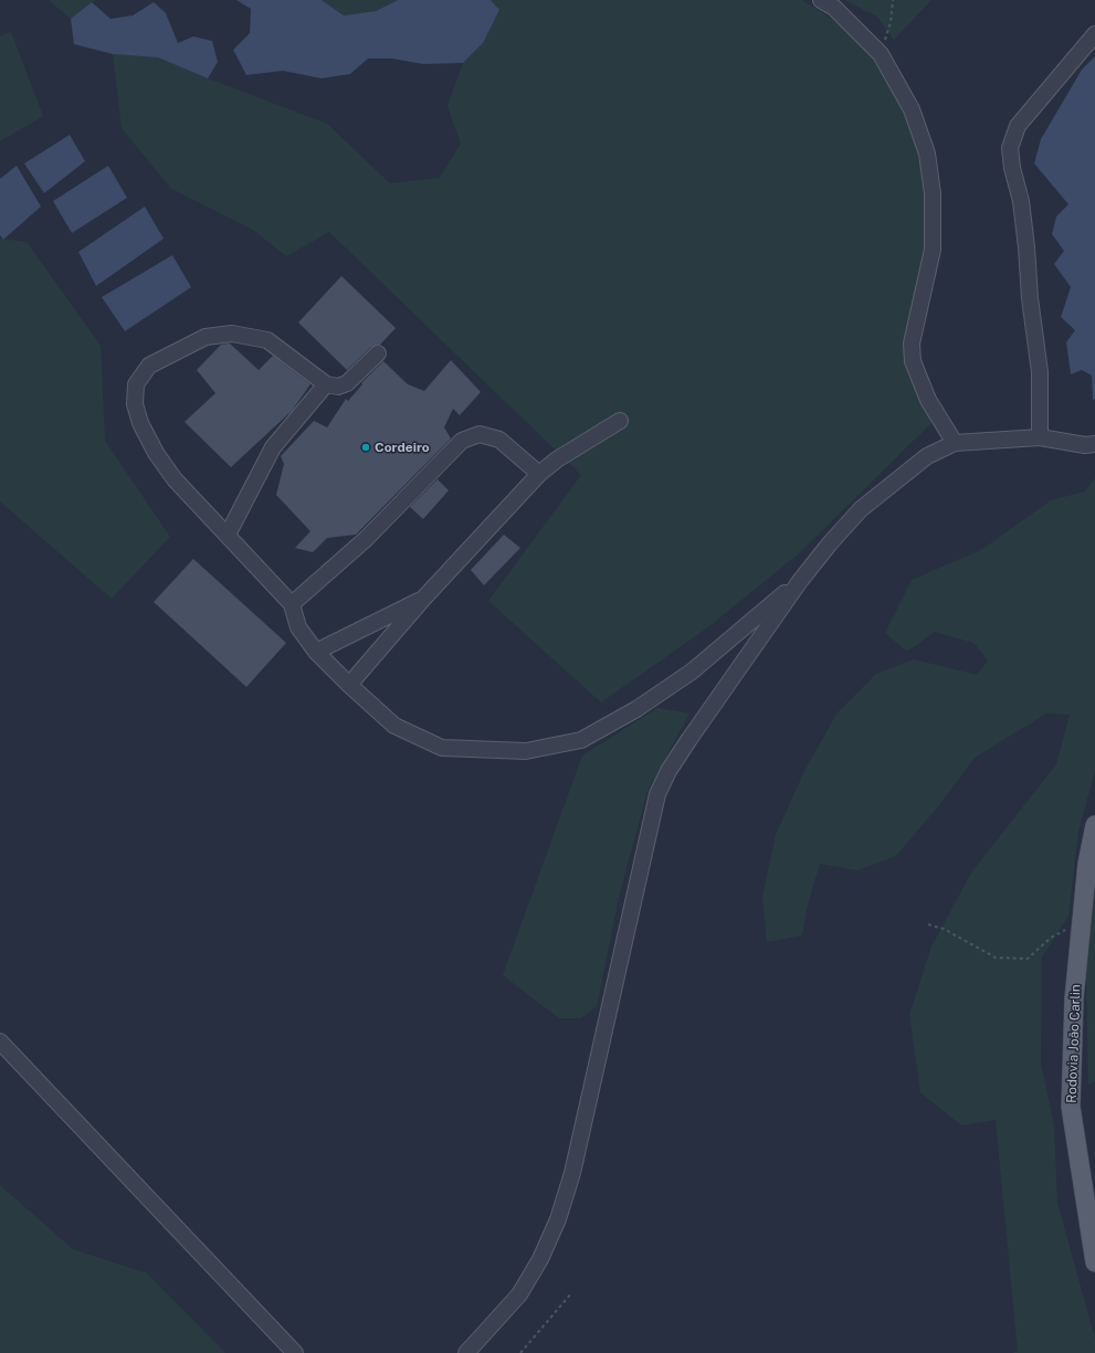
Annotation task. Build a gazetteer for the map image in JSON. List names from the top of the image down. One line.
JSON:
{"streets":{"main road":["Rodovia João Carlin"]},"places":["Cordeiro"]}
